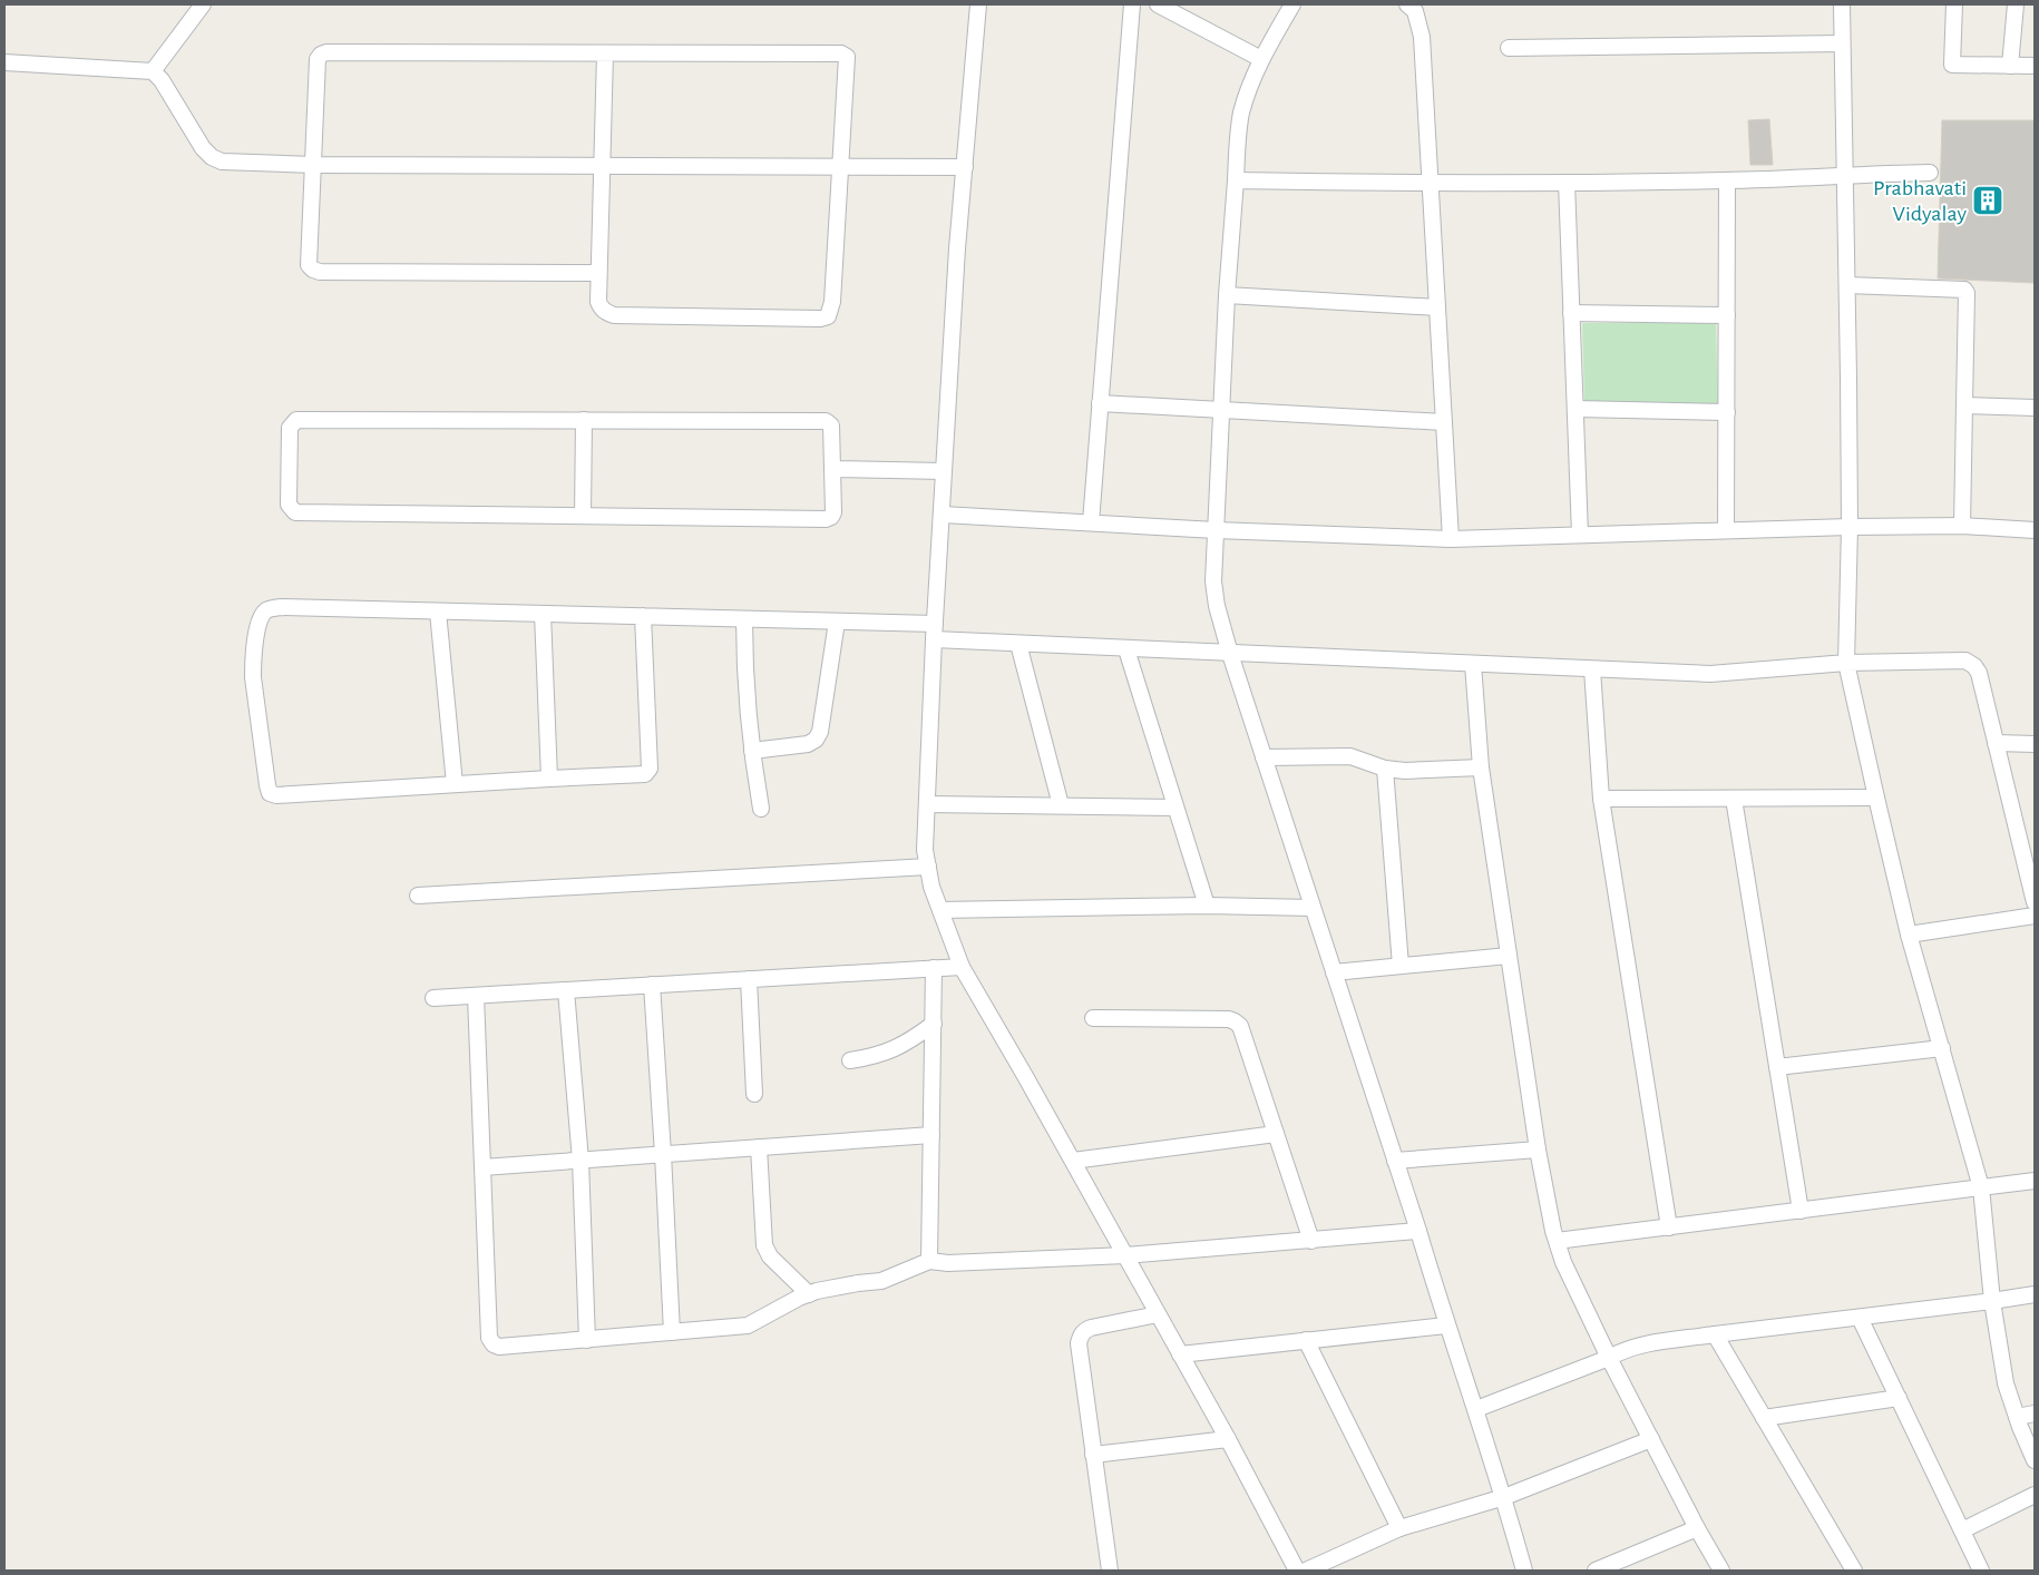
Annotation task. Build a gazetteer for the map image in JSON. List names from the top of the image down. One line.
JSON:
{"places":{"building":["Prabhavati Vidyalay"]}}
